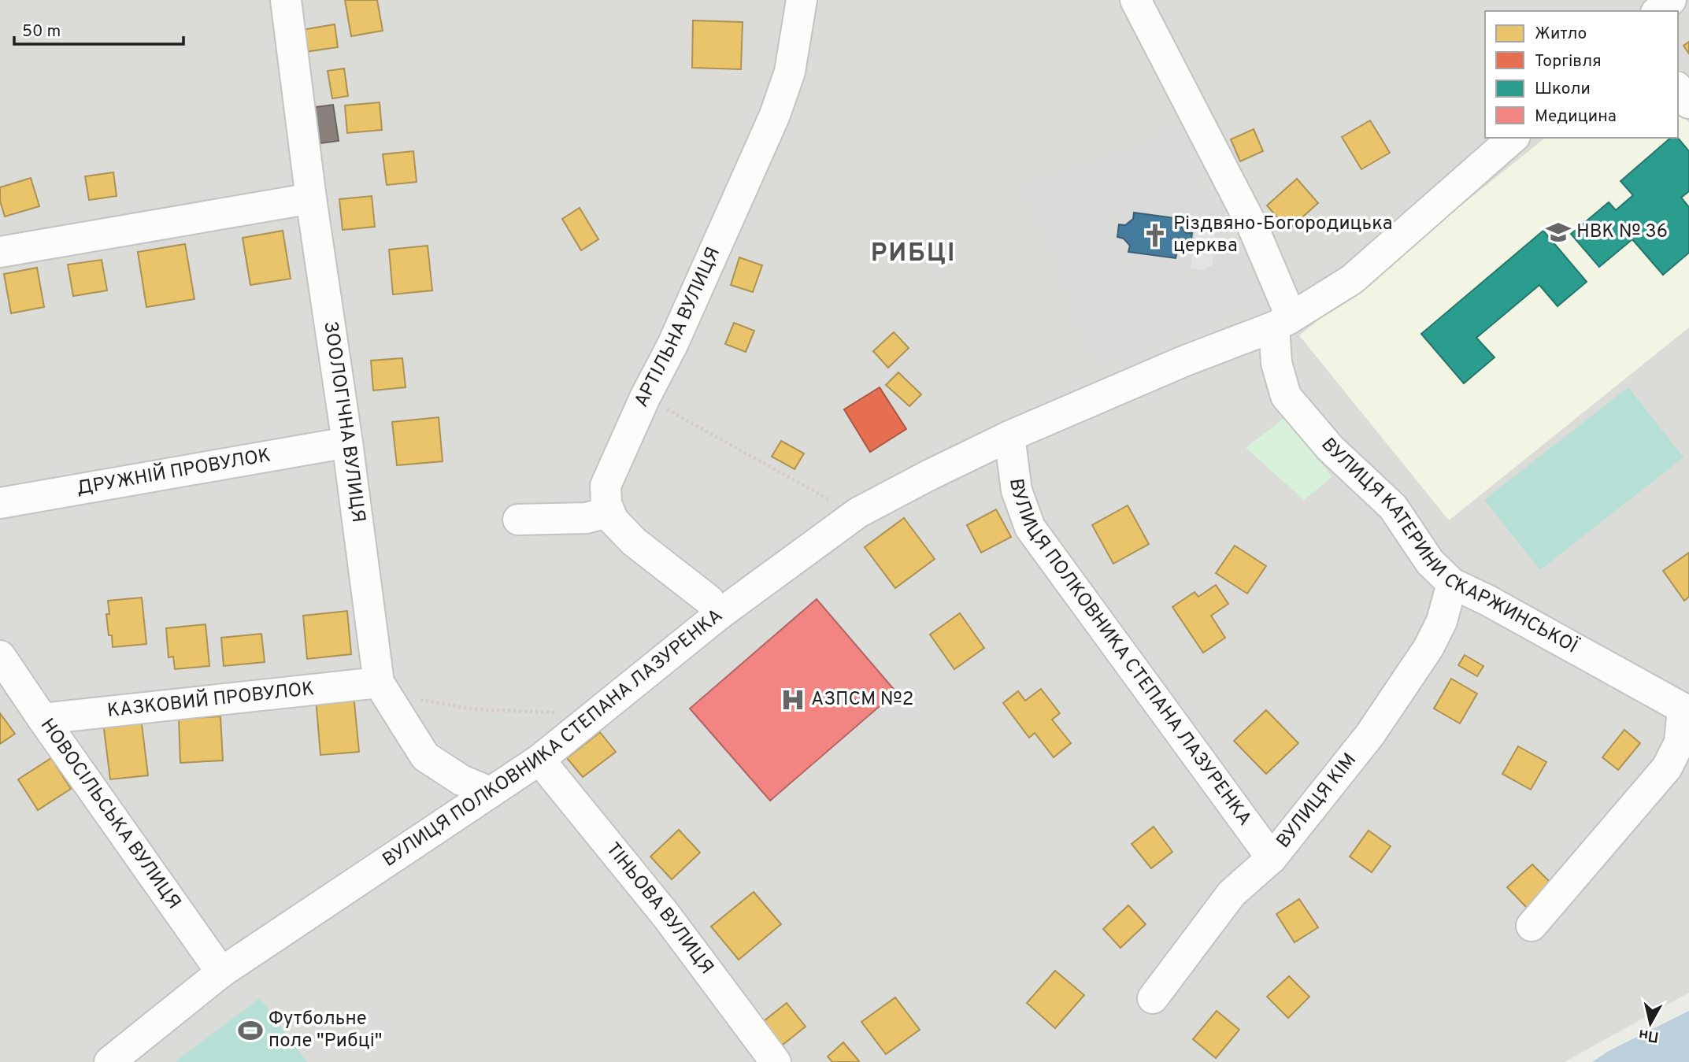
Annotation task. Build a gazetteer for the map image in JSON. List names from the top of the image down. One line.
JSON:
{"streets":{"street":["АРТІЛЬНА ВУЛИЦЯ","ЗООЛОГІЧНА ВУЛИЦЯ","ДРУЖНІЙ ПРОВУЛОК","ВУЛИЦЯ КАТЕРИНИ СКАРЖИНСЬКОЇ","ВУЛИЦЯ ПОЛКОВНИКА СТЕПАНА ЛАЗУРЕНКА","КАЗКОВИЙ ПРОВУЛОК","ВУЛИЦЯ КІМ","НОВОСІЛЬСЬКА ВУЛИЦЯ","ТІНЬОВА ВУЛИЦЯ"]},"crossings":[["АРТІЛЬНА ВУЛИЦЯ","ВУЛИЦЯ ПОЛКОВНИКА СТЕПАНА ЛАЗУРЕНКА"],["ЗООЛОГІЧНА ВУЛИЦЯ","ДРУЖНІЙ ПРОВУЛОК"],["ЗООЛОГІЧНА ВУЛИЦЯ","ВУЛИЦЯ ПОЛКОВНИКА СТЕПАНА ЛАЗУРЕНКА"],["ЗООЛОГІЧНА ВУЛИЦЯ","КАЗКОВИЙ ПРОВУЛОК"],["ВУЛИЦЯ КАТЕРИНИ СКАРЖИНСЬКОЇ","ВУЛИЦЯ ПОЛКОВНИКА СТЕПАНА ЛАЗУРЕНКА"],["ВУЛИЦЯ КАТЕРИНИ СКАРЖИНСЬКОЇ","ВУЛИЦЯ КІМ"],["ВУЛИЦЯ ПОЛКОВНИКА СТЕПАНА ЛАЗУРЕНКА","ВУЛИЦЯ КІМ"],["ВУЛИЦЯ ПОЛКОВНИКА СТЕПАНА ЛАЗУРЕНКА","НОВОСІЛЬСЬКА ВУЛИЦЯ"],["ВУЛИЦЯ ПОЛКОВНИКА СТЕПАНА ЛАЗУРЕНКА","ТІНЬОВА ВУЛИЦЯ"],["КАЗКОВИЙ ПРОВУЛОК","НОВОСІЛЬСЬКА ВУЛИЦЯ"]],"districts":["РИБЦІ"],"places":{"school or university":["НВК № 36"],"church":["Різдвяно-Богородицька церква"],"hospital":["АЗПСМ №2"],"sports":["Футбольне поле \"Рибці\""]},"legend":["Житло","Торгівля","Школи","Медицина"],"scale_bar":"50 m","north":"bottom"}
